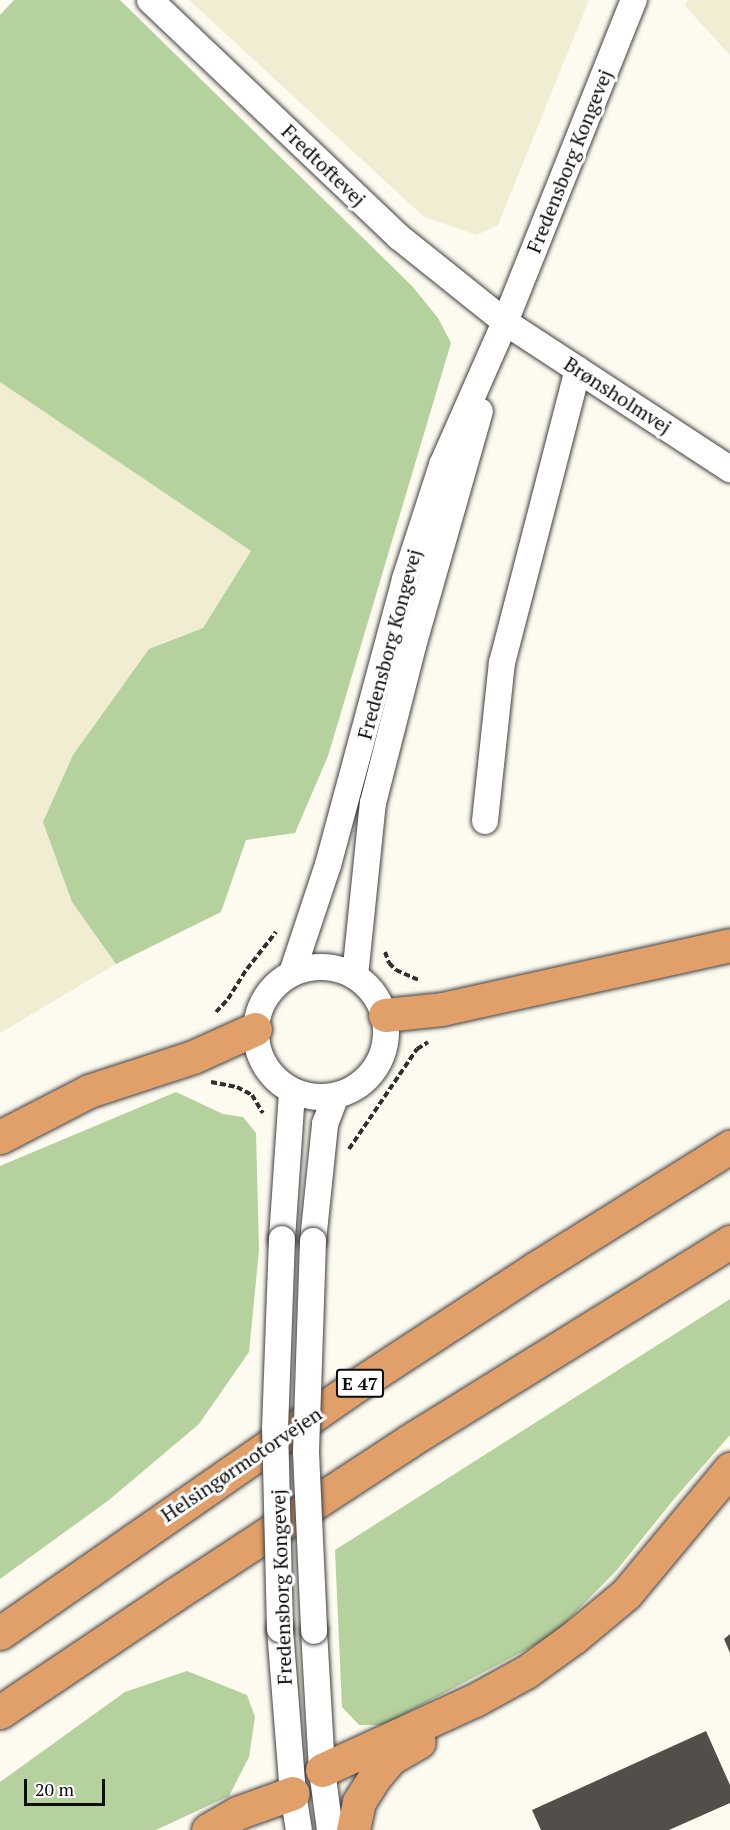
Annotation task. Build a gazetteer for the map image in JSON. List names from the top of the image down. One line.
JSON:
{"streets":{"highway":["E 47","Helsingørmotorvejen"],"street":["Fredensborg Kongevej","Fredtoftevej","Brønsholmvej"]},"crossings":[["Fredensborg Kongevej","Fredtoftevej"],["Fredensborg Kongevej","Brønsholmvej"],["Fredtoftevej","Brønsholmvej"]],"scale_bar":"20 m"}
